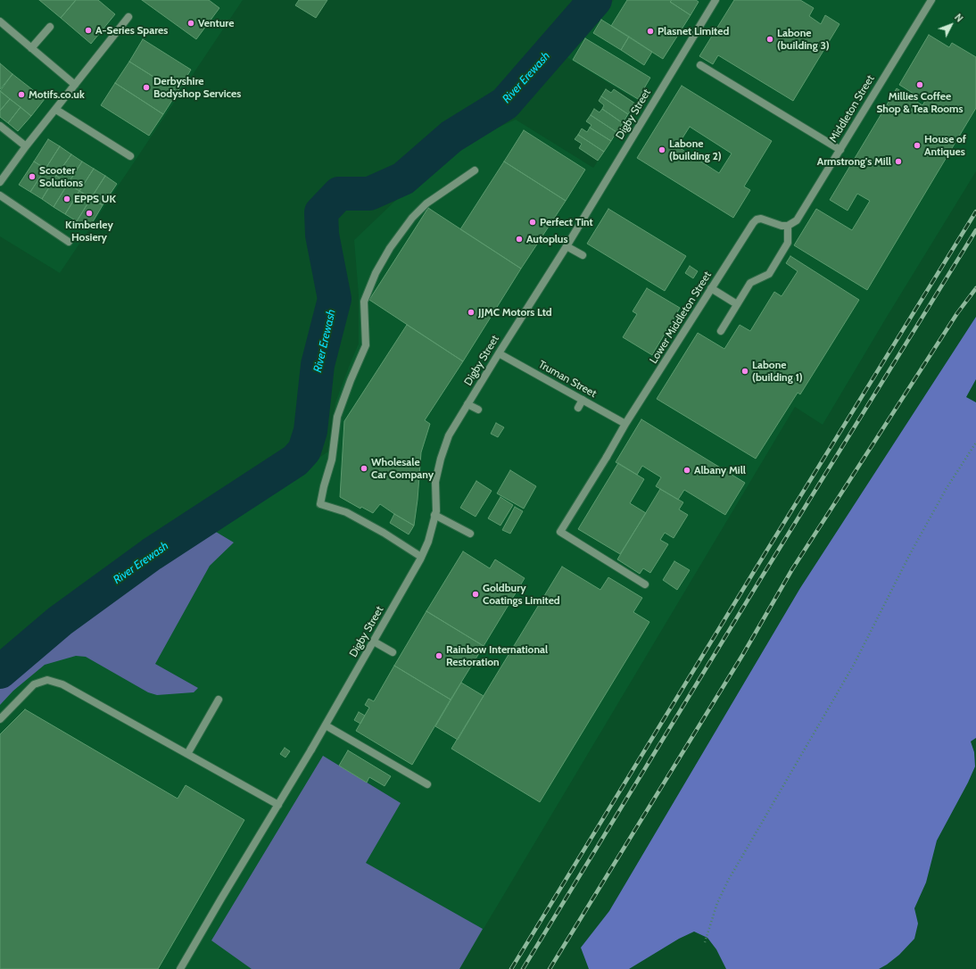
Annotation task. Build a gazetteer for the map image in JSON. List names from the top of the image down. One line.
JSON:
{"streets":{"street":["Middleton Street","Digby Street","Lower Middleton Street","Truman Street"]},"crossings":[["Middleton Street","Lower Middleton Street"],["Digby Street","Truman Street"],["Lower Middleton Street","Truman Street"]],"water":["River Erewash"],"places":["Venture","A-Series Spares","Plasnet Limited","Labone (building 3)","Millies Coffee Shop & Tea Rooms","Derbyshire Bodyshop Services","Motifs.co.uk","House of Antiques","Labone (building 2)","Armstrong's Mill","Scooter Solutions","EPPS UK","Kimberley Hosiery","Perfect Tint","Autoplus","JJMC Motors Ltd","Labone (building 1)","Wholesale Car Company","Albany Mill","Goldbury Coatings Limited","Rainbow International Restoration"],"north":"top right"}
